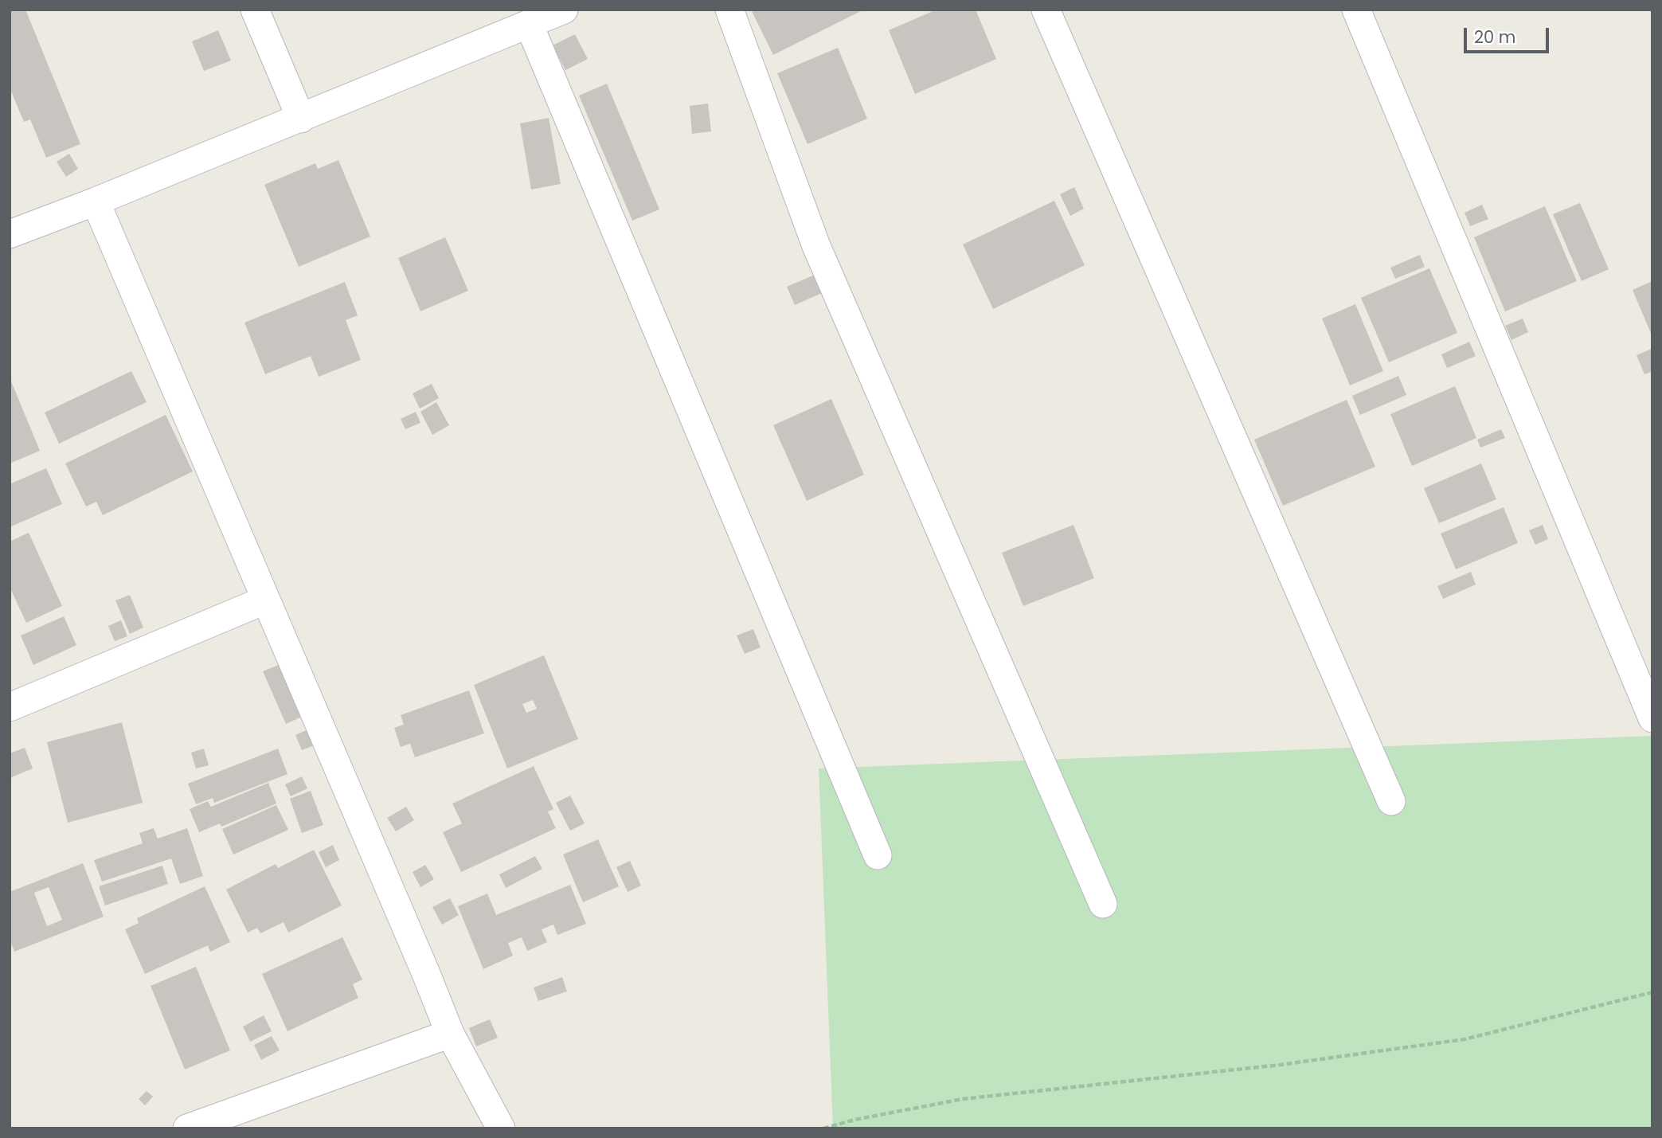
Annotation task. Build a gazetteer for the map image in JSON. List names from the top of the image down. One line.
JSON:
{"scale_bar":"20 m"}
